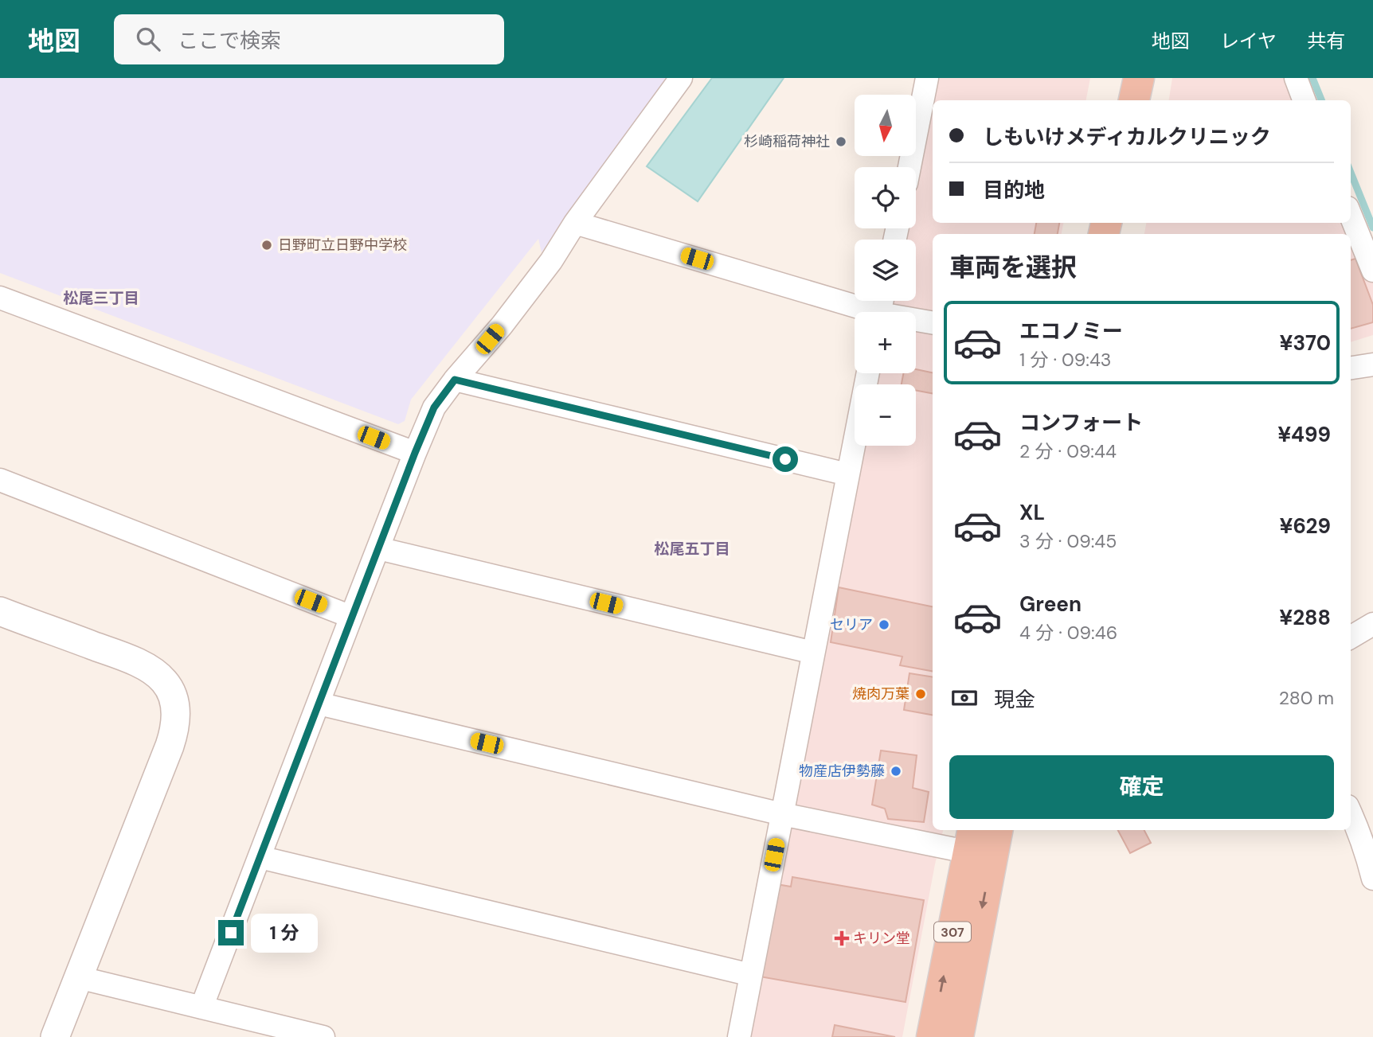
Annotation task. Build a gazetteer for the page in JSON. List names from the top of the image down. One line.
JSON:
{"streets":{"highway":["307"]},"districts":["松尾三丁目","松尾五丁目"],"places":{"other":["杉崎稲荷神社","日野町立日野中学校","セリア","焼肉万葉","物産店伊勢藤"],"health":["キリン堂"]},"north":"bottom","page":{"header":"地図","search":"ここで検索","nav":["地図","レイヤ","共有"],"map_buttons":["+","−"],"banner":["しもいけメディカルクリニック","目的地"],"heading":"車両を選択","list":[{"name":"エコノミー","note":"1 分 · 09:43","value":"¥370"},{"name":"コンフォート","note":"2 分 · 09:44","value":"¥499"},{"name":"XL","note":"3 分 · 09:45","value":"¥629"},{"name":"Green","note":"4 分 · 09:46","value":"¥288"}],"pay":["現金","280 m"],"buttons":"確定","bubble":"1 分"}}
